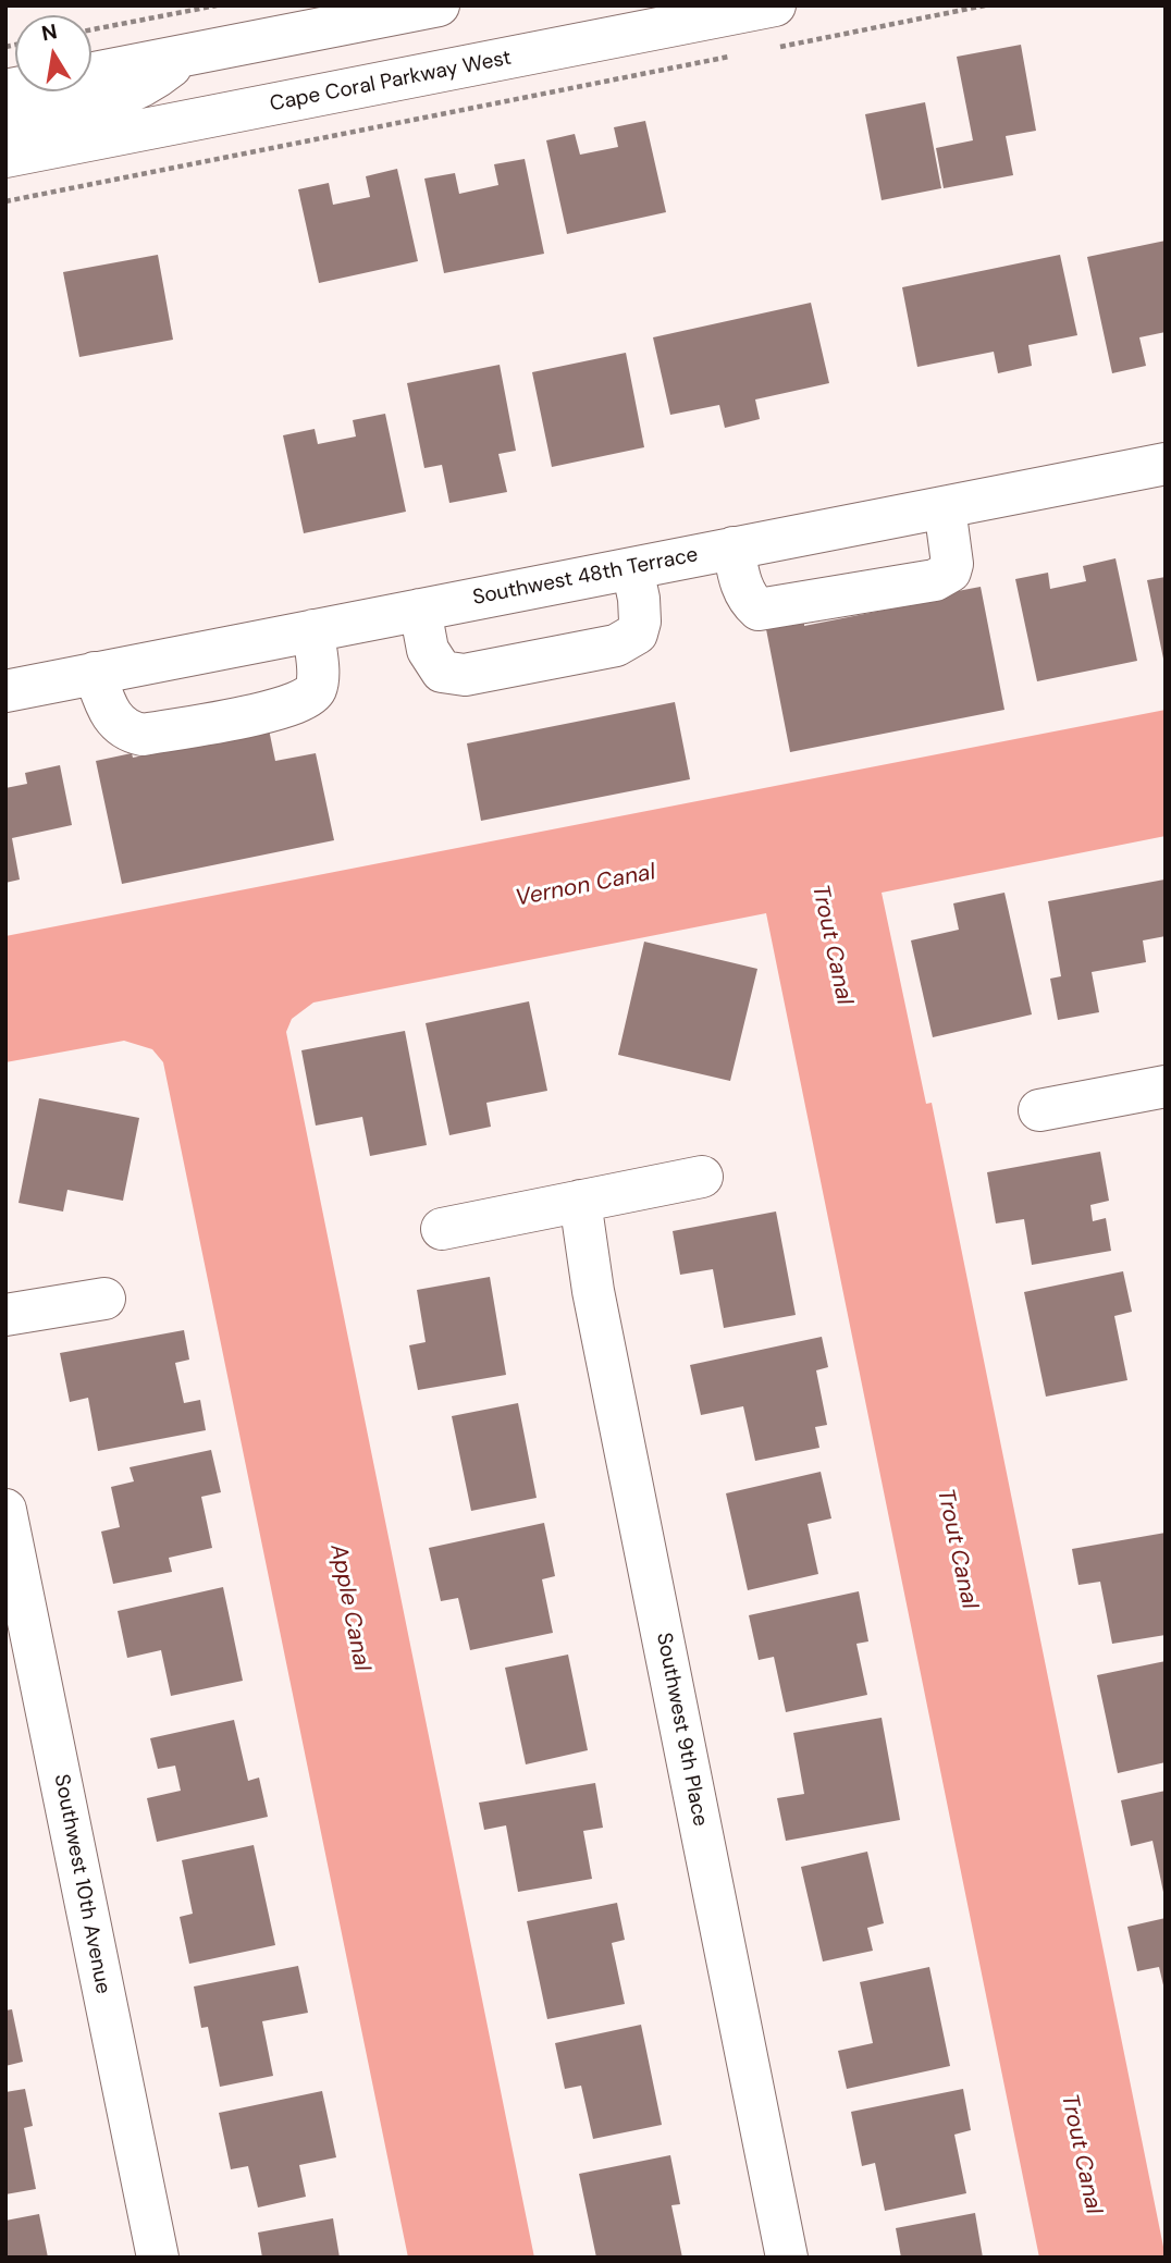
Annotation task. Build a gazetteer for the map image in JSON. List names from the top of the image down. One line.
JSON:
{"streets":{"street":["Cape Coral Parkway West","Southwest 48th Terrace","Southwest 9th Place","Southwest 10th Avenue"]},"water":["Vernon Canal","Trout Canal","Apple Canal"],"north":"top"}
